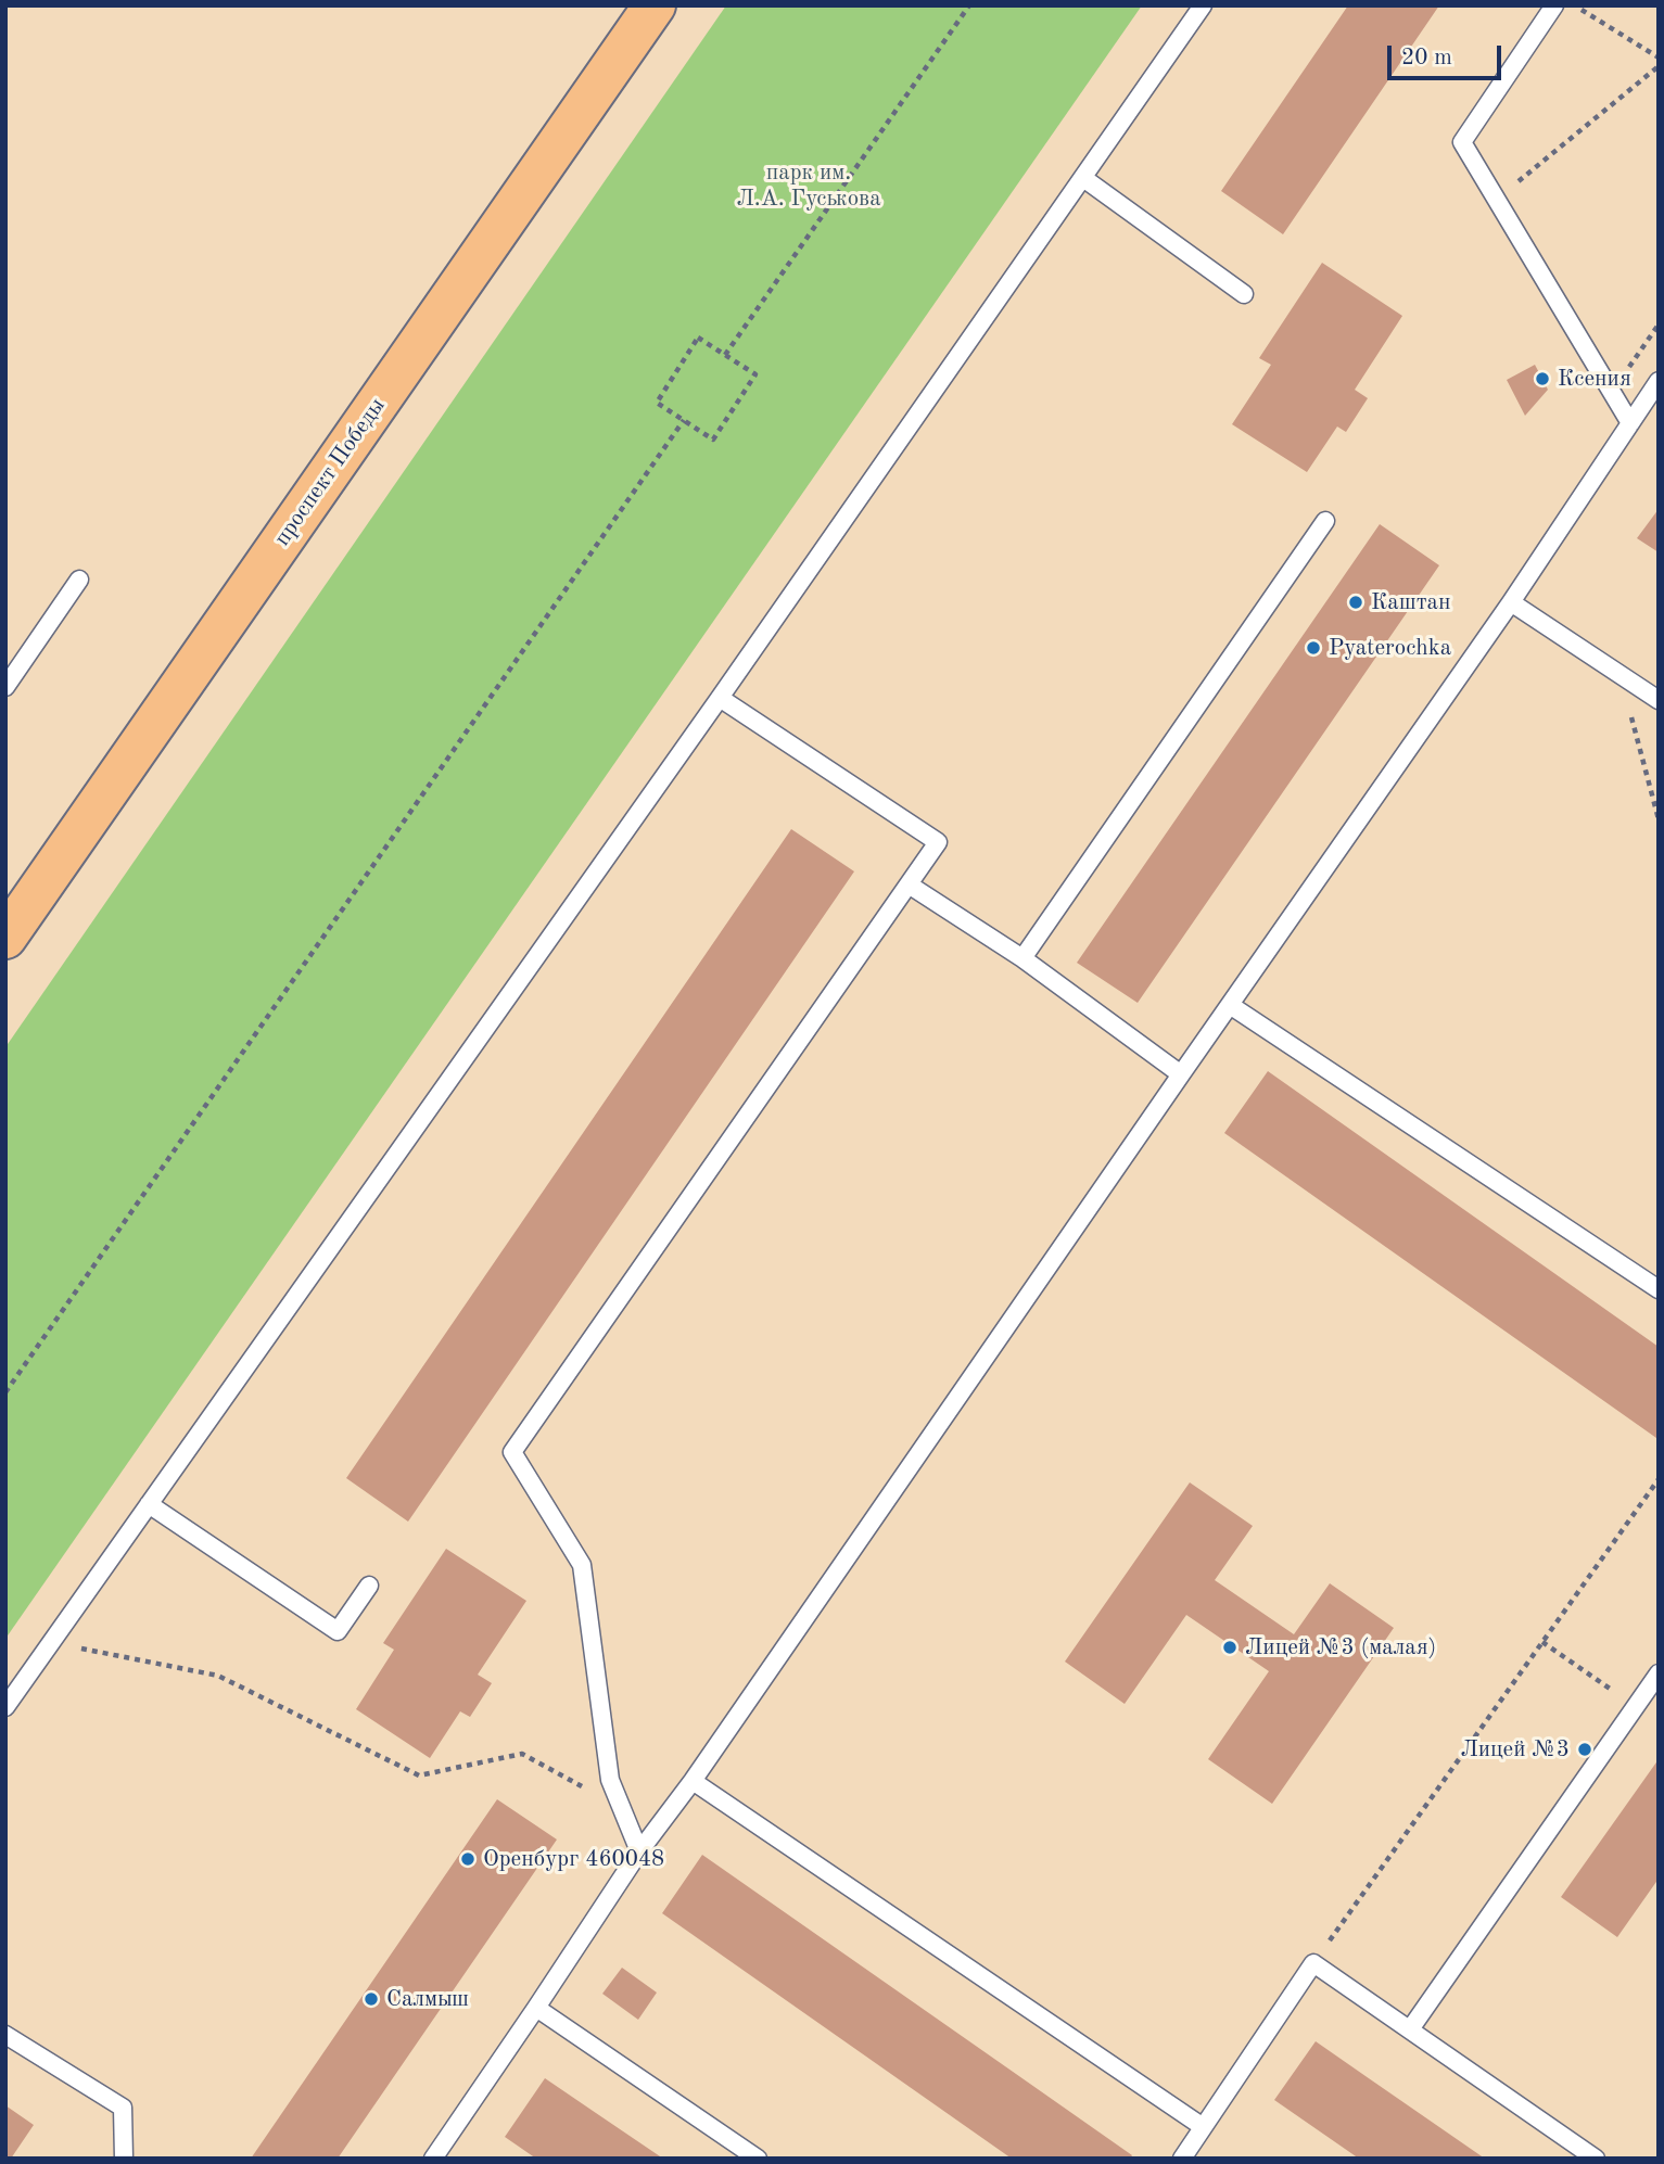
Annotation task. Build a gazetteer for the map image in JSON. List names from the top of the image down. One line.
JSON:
{"streets":{"main road":["проспект Победы"]},"parks":["парк им. Л.А. Гуськова"],"places":["Ксения","Каштан","Pyaterochka","Лицей №3 (малая)","Лицей №3","Оренбург 460048","Салмыш"],"scale_bar":"20 m"}
